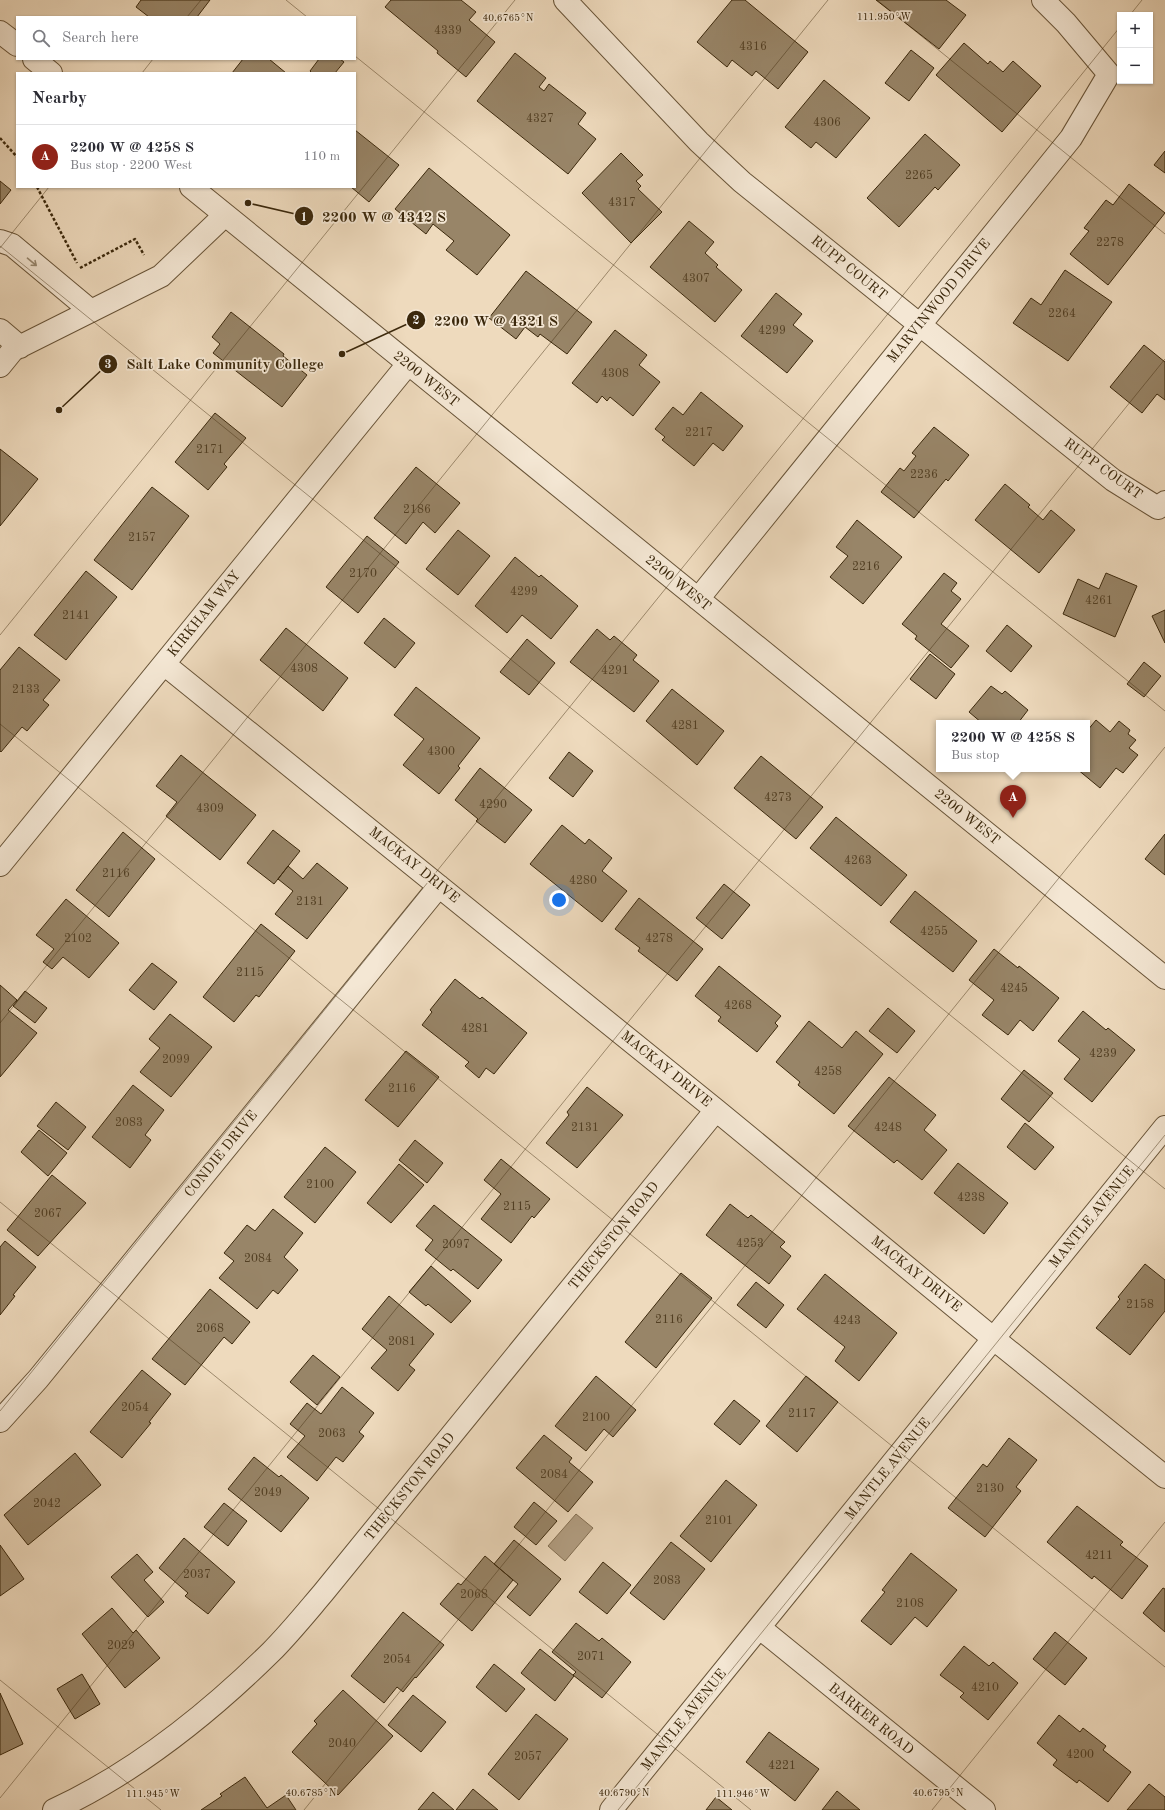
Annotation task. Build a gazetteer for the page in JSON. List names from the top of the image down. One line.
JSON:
{"streets":{"street":["RUPP COURT","MARVINWOOD DRIVE","2200 WEST","KIRKHAM WAY","MACKAY DRIVE","CONDIE DRIVE","MANTLE AVENUE","THECKSTON ROAD","BARKER ROAD"]},"crossings":[["RUPP COURT","MARVINWOOD DRIVE"],["MARVINWOOD DRIVE","2200 WEST"],["2200 WEST","KIRKHAM WAY"],["KIRKHAM WAY","MACKAY DRIVE"],["MACKAY DRIVE","CONDIE DRIVE"],["MACKAY DRIVE","MANTLE AVENUE"],["MACKAY DRIVE","THECKSTON ROAD"],["MANTLE AVENUE","BARKER ROAD"]],"places":["2200 W @ 4342 S","2200 W @ 4321 S","Salt Lake Community College"],"house_numbers":["4339","4316","4327","4306","2265","4317","2278","4307","2264","4299","4308","2217","2171","2236","2186","2157","2216","2170","4299","4261","2141","4308","4291","2133","4281","4300","4273","4290","4309","4263","2116","4280","2131","4255","2102","4278","2115","4245","4268","4281","4239","2099","4258","2116","2083","2131","4248","2100","4238","2115","2067","4253","2097","2084","2158","2116","4243","2068","2081","2054","2117","2100","2063","2084","2130","2049","2042","2101","4211","2037","2083","2068","2108","2029","2071","2054","4210","2040","4200","2057","4221"],"page":{"map_buttons":["+","−"],"search":"Search here","heading":"Nearby","list":[{"mark":"A","name":"2200 W @ 4258 S","note":"Bus stop · 2200 West","value":"110 m"}],"popup":["2200 W @ 4258 S","Bus stop"],"pins":"A"},"coordinates":["111.950°W","40.6765°N","40.6785°N","40.6790°N","40.6795°N","111.945°W","111.946°W"]}
